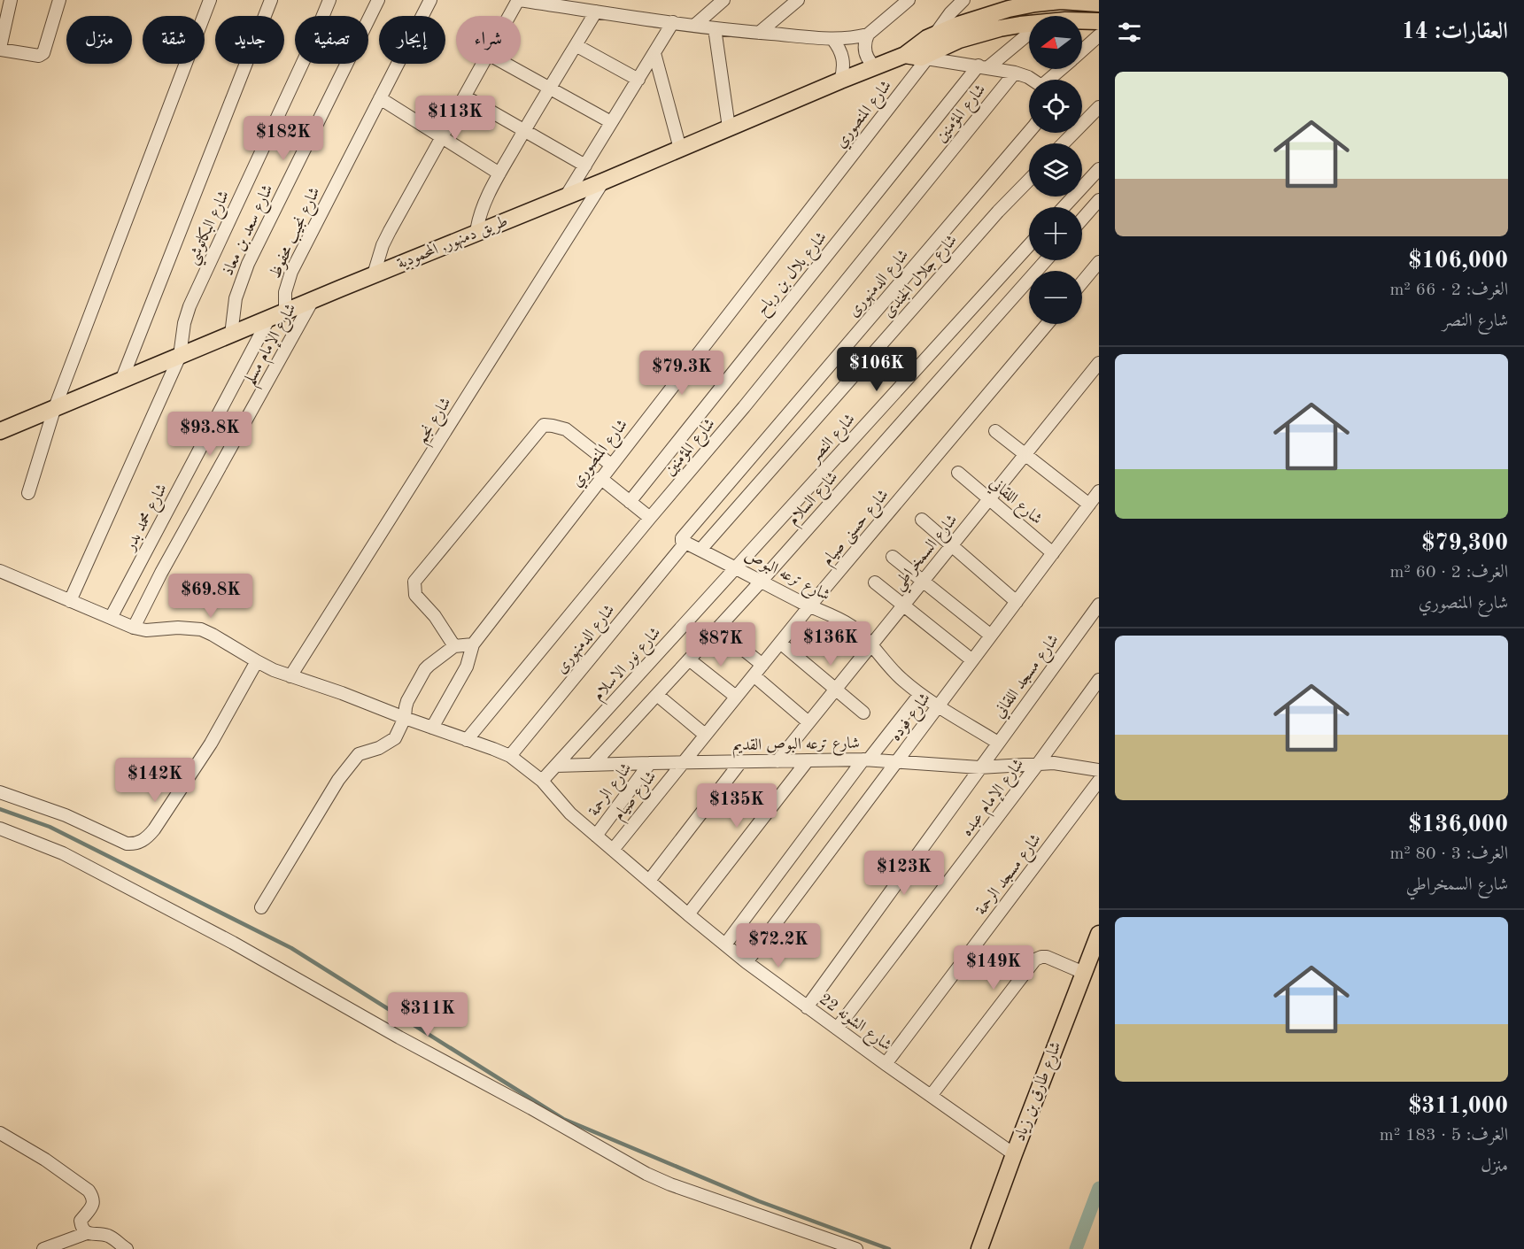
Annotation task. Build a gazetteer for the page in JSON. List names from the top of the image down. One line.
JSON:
{"streets":{"main road":["طريق دمنهور, المحمودية","شارع طارق بن زياد"],"street":["شارع المؤمنين","شارع المنصوري","شارع البكاتوشي","شارع سعد بن معاذ","شارع نجيب محفوظ","شارع بلال بن رباح","شارع جلال الجندى","شارع الدمنهورى","شارع الإمام مسلم","شارع نجم","شارع النصر","شارع السلام","شارع اللقاني","شارع محمد بدر","شارع حسنى صيام","شارع السمخراطي","شارع ترعه البوص","شارع نور الاسلام","شارع مسجد اللقاني","شارع فوده","شارع ترعه البوص القديم","شارع الرحمة","شارع صيام","شارع الإمام عبده","شارع مسجد الرحمة","شارع الشونه 22"]},"crossings":[["شارع المؤمنين","شارع الشونه 22"],["شارع المنصوري","طريق دمنهور, المحمودية"],["شارع المنصوري","شارع الشونه 22"],["شارع البكاتوشي","طريق دمنهور, المحمودية"],["شارع البكاتوشي","شارع الشونه 22"],["شارع سعد بن معاذ","طريق دمنهور, المحمودية"],["شارع نجيب محفوظ","طريق دمنهور, المحمودية"],["طريق دمنهور, المحمودية","شارع الإمام مسلم"],["طريق دمنهور, المحمودية","شارع نجم"],["طريق دمنهور, المحمودية","شارع محمد بدر"],["شارع جلال الجندى","شارع ترعه البوص"],["شارع الدمنهورى","شارع ترعه البوص"],["شارع الدمنهورى","شارع الشونه 22"],["شارع الإمام مسلم","شارع الشونه 22"],["شارع نجم","شارع الشونه 22"],["شارع النصر","شارع ترعه البوص"],["شارع النصر","شارع نور الاسلام"],["شارع السلام","شارع ترعه البوص"],["شارع السلام","شارع ترعه البوص القديم"],["شارع اللقاني","شارع السمخراطي"],["شارع اللقاني","شارع فوده"],["شارع محمد بدر","شارع الشونه 22"],["شارع حسنى صيام","شارع ترعه البوص"],["شارع حسنى صيام","شارع ترعه البوص القديم"],["شارع حسنى صيام","شارع صيام"],["شارع السمخراطي","شارع ترعه البوص"],["شارع السمخراطي","شارع ترعه البوص القديم"],["شارع ترعه البوص","شارع نور الاسلام"],["شارع ترعه البوص","شارع مسجد اللقاني"],["شارع ترعه البوص","شارع فوده"],["شارع نور الاسلام","شارع ترعه البوص القديم"],["شارع نور الاسلام","شارع الشونه 22"],["شارع مسجد اللقاني","شارع ترعه البوص القديم"],["شارع مسجد اللقاني","شارع الشونه 22"],["شارع فوده","شارع ترعه البوص القديم"],["شارع فوده","شارع الشونه 22"],["شارع ترعه البوص القديم","شارع الرحمة"],["شارع ترعه البوص القديم","شارع صيام"],["شارع ترعه البوص القديم","شارع الإمام عبده"],["شارع الرحمة","شارع الشونه 22"],["شارع صيام","شارع الشونه 22"],["شارع الإمام عبده","شارع الشونه 22"],["شارع مسجد الرحمة","شارع الشونه 22"],["شارع الشونه 22","شارع طارق بن زياد"]],"north":"left","page":{"heading":"العقارات: 14","map_buttons":["+","−"],"chip":["شراء","إيجار","تصفية","جديد","شقة","منزل"],"list":[{"name":"$106,000","note":"الغرف: 2 · 66 m² · شارع النصر"},{"name":"$79,300","note":"الغرف: 2 · 60 m² · شارع المنصوري"},{"name":"$136,000","note":"الغرف: 3 · 80 m² · شارع السمخراطي"},{"name":"$311,000","note":"الغرف: 5 · 183 m² · منزل"}],"price":["$113K","$182K","$106K","$79.3K","$93.8K","$69.8K","$136K","$87K","$142K","$135K","$123K","$72.2K","$149K","$311K"]}}
